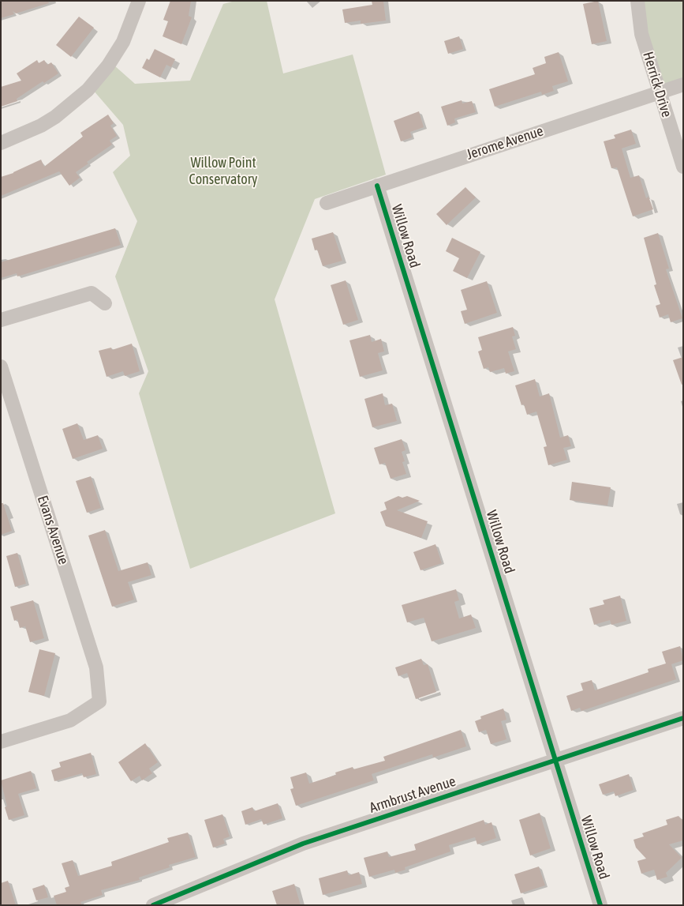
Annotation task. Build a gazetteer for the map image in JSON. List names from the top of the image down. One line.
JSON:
{"streets":{"street":["Herrick Drive","Jerome Avenue","Willow Road","Evans Avenue","Armbrust Avenue"]},"crossings":[["Herrick Drive","Jerome Avenue"],["Jerome Avenue","Willow Road"],["Willow Road","Armbrust Avenue"]],"parks":["Willow Point Conservatory"]}
